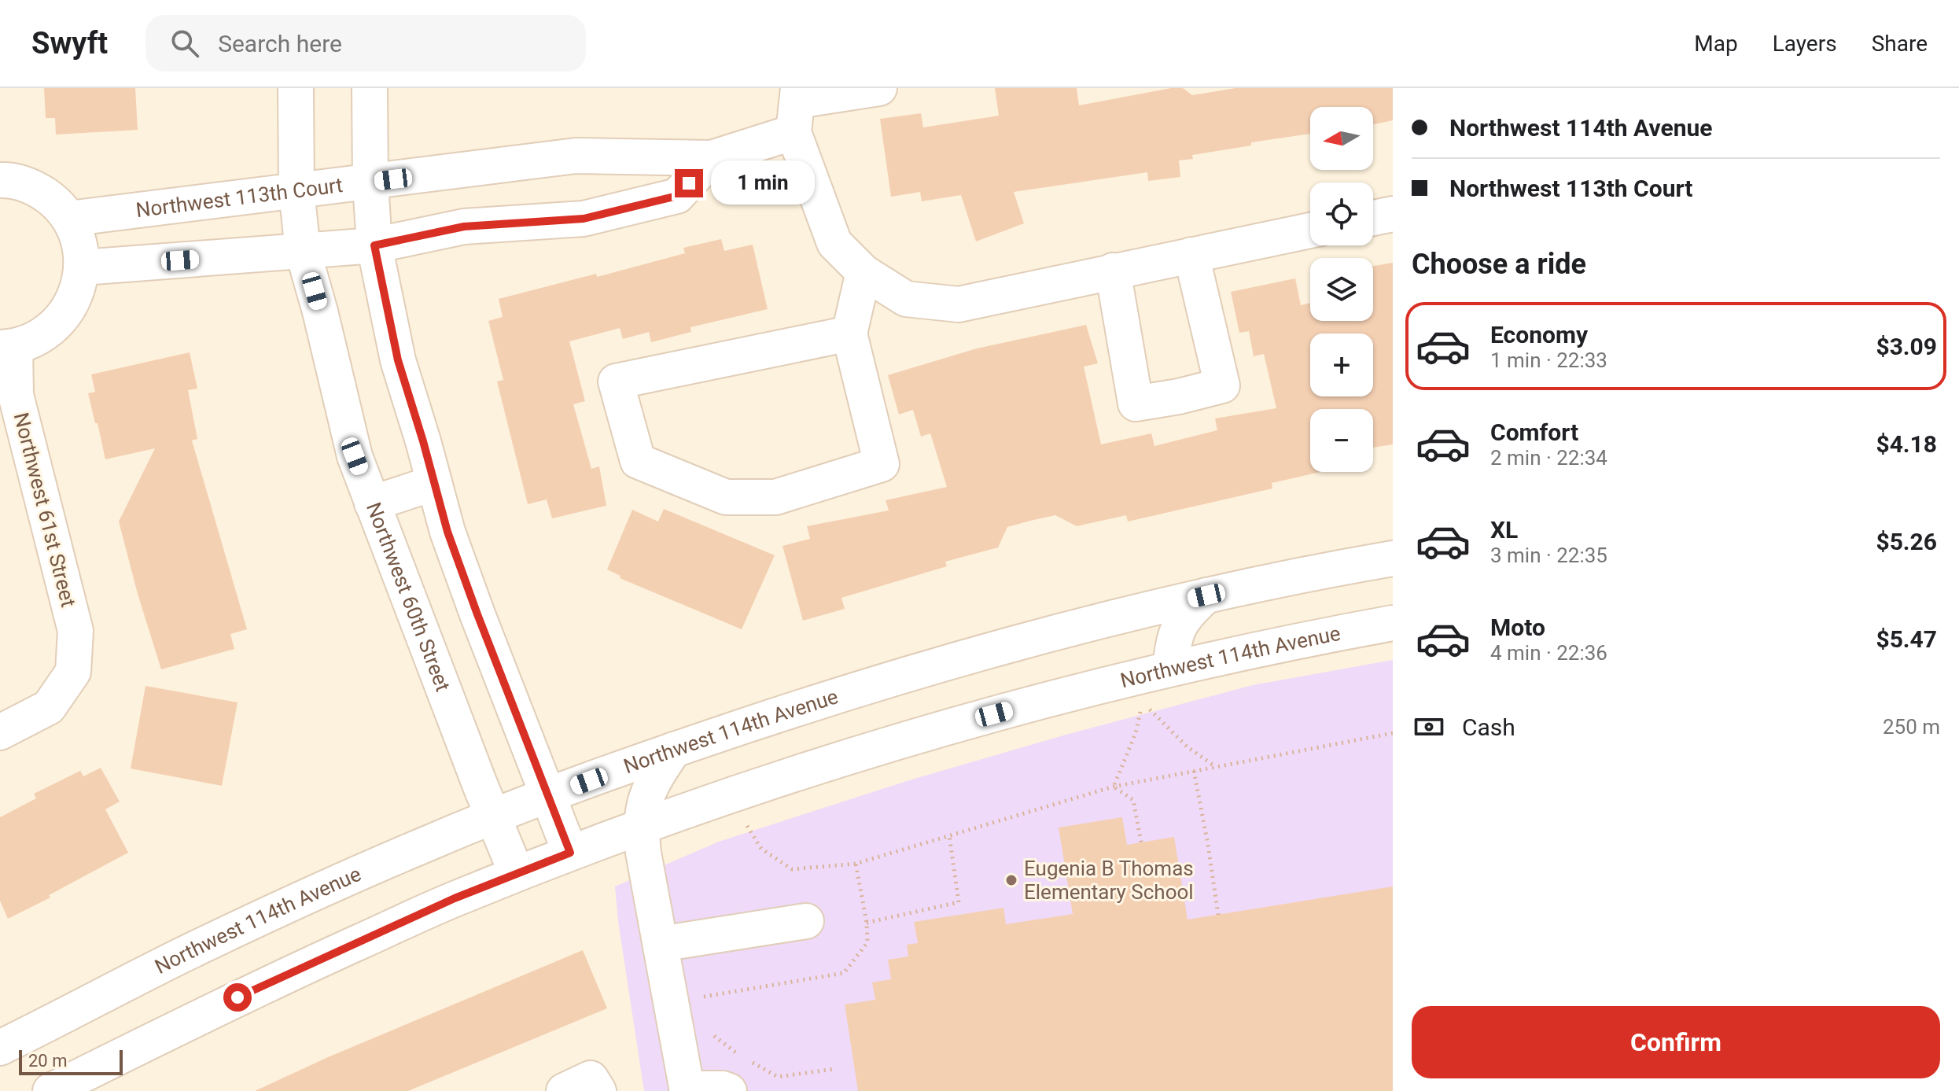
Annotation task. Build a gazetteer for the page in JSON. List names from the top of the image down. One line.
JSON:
{"streets":{"street":["Northwest 113th Court","Northwest 61st Street","Northwest 60th Street","Northwest 114th Avenue"]},"crossings":[["Northwest 113th Court","Northwest 60th Street"],["Northwest 60th Street","Northwest 114th Avenue"]],"places":["Eugenia B Thomas Elementary School"],"scale_bar":"20 m","north":"left","page":{"header":"Swyft","search":"Search here","nav":["Map","Layers","Share"],"banner":["Northwest 114th Avenue","Northwest 113th Court"],"map_buttons":["+","−"],"bubble":"1 min","heading":"Choose a ride","list":[{"name":"Economy","note":"1 min · 22:33","value":"$3.09"},{"name":"Comfort","note":"2 min · 22:34","value":"$4.18"},{"name":"XL","note":"3 min · 22:35","value":"$5.26"},{"name":"Moto","note":"4 min · 22:36","value":"$5.47"}],"pay":["Cash","250 m"],"buttons":"Confirm","scale":"20 m"}}
